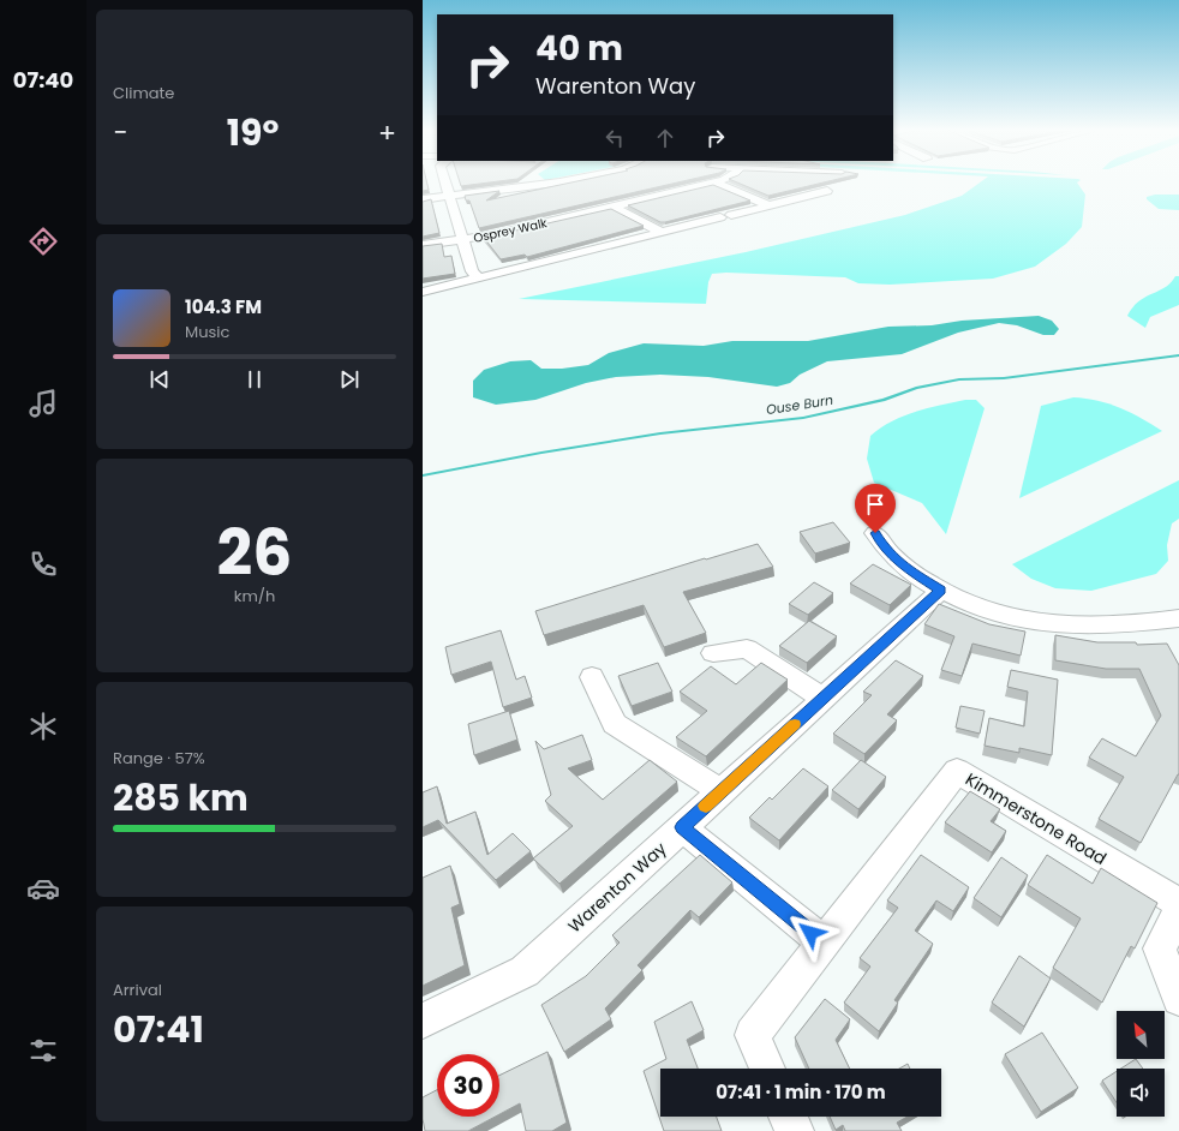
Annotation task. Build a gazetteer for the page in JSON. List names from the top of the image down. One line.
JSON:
{"streets":{"street":["Osprey Walk","Kimmerstone Road","Warenton Way"]},"water":["Ouse Burn"],"north":"top left","page":{"tabs":"07:40","tile":["Climate",["26","km/h"],["Range · 57%","285 km"],["Arrival","07:41"]],"turn":["40 m","Warenton Way"],"heat":["−","19°","+"],"song":["104.3 FM","Music"],"limit":"30","trip":"07:41 · 1 min · 170 m"}}
